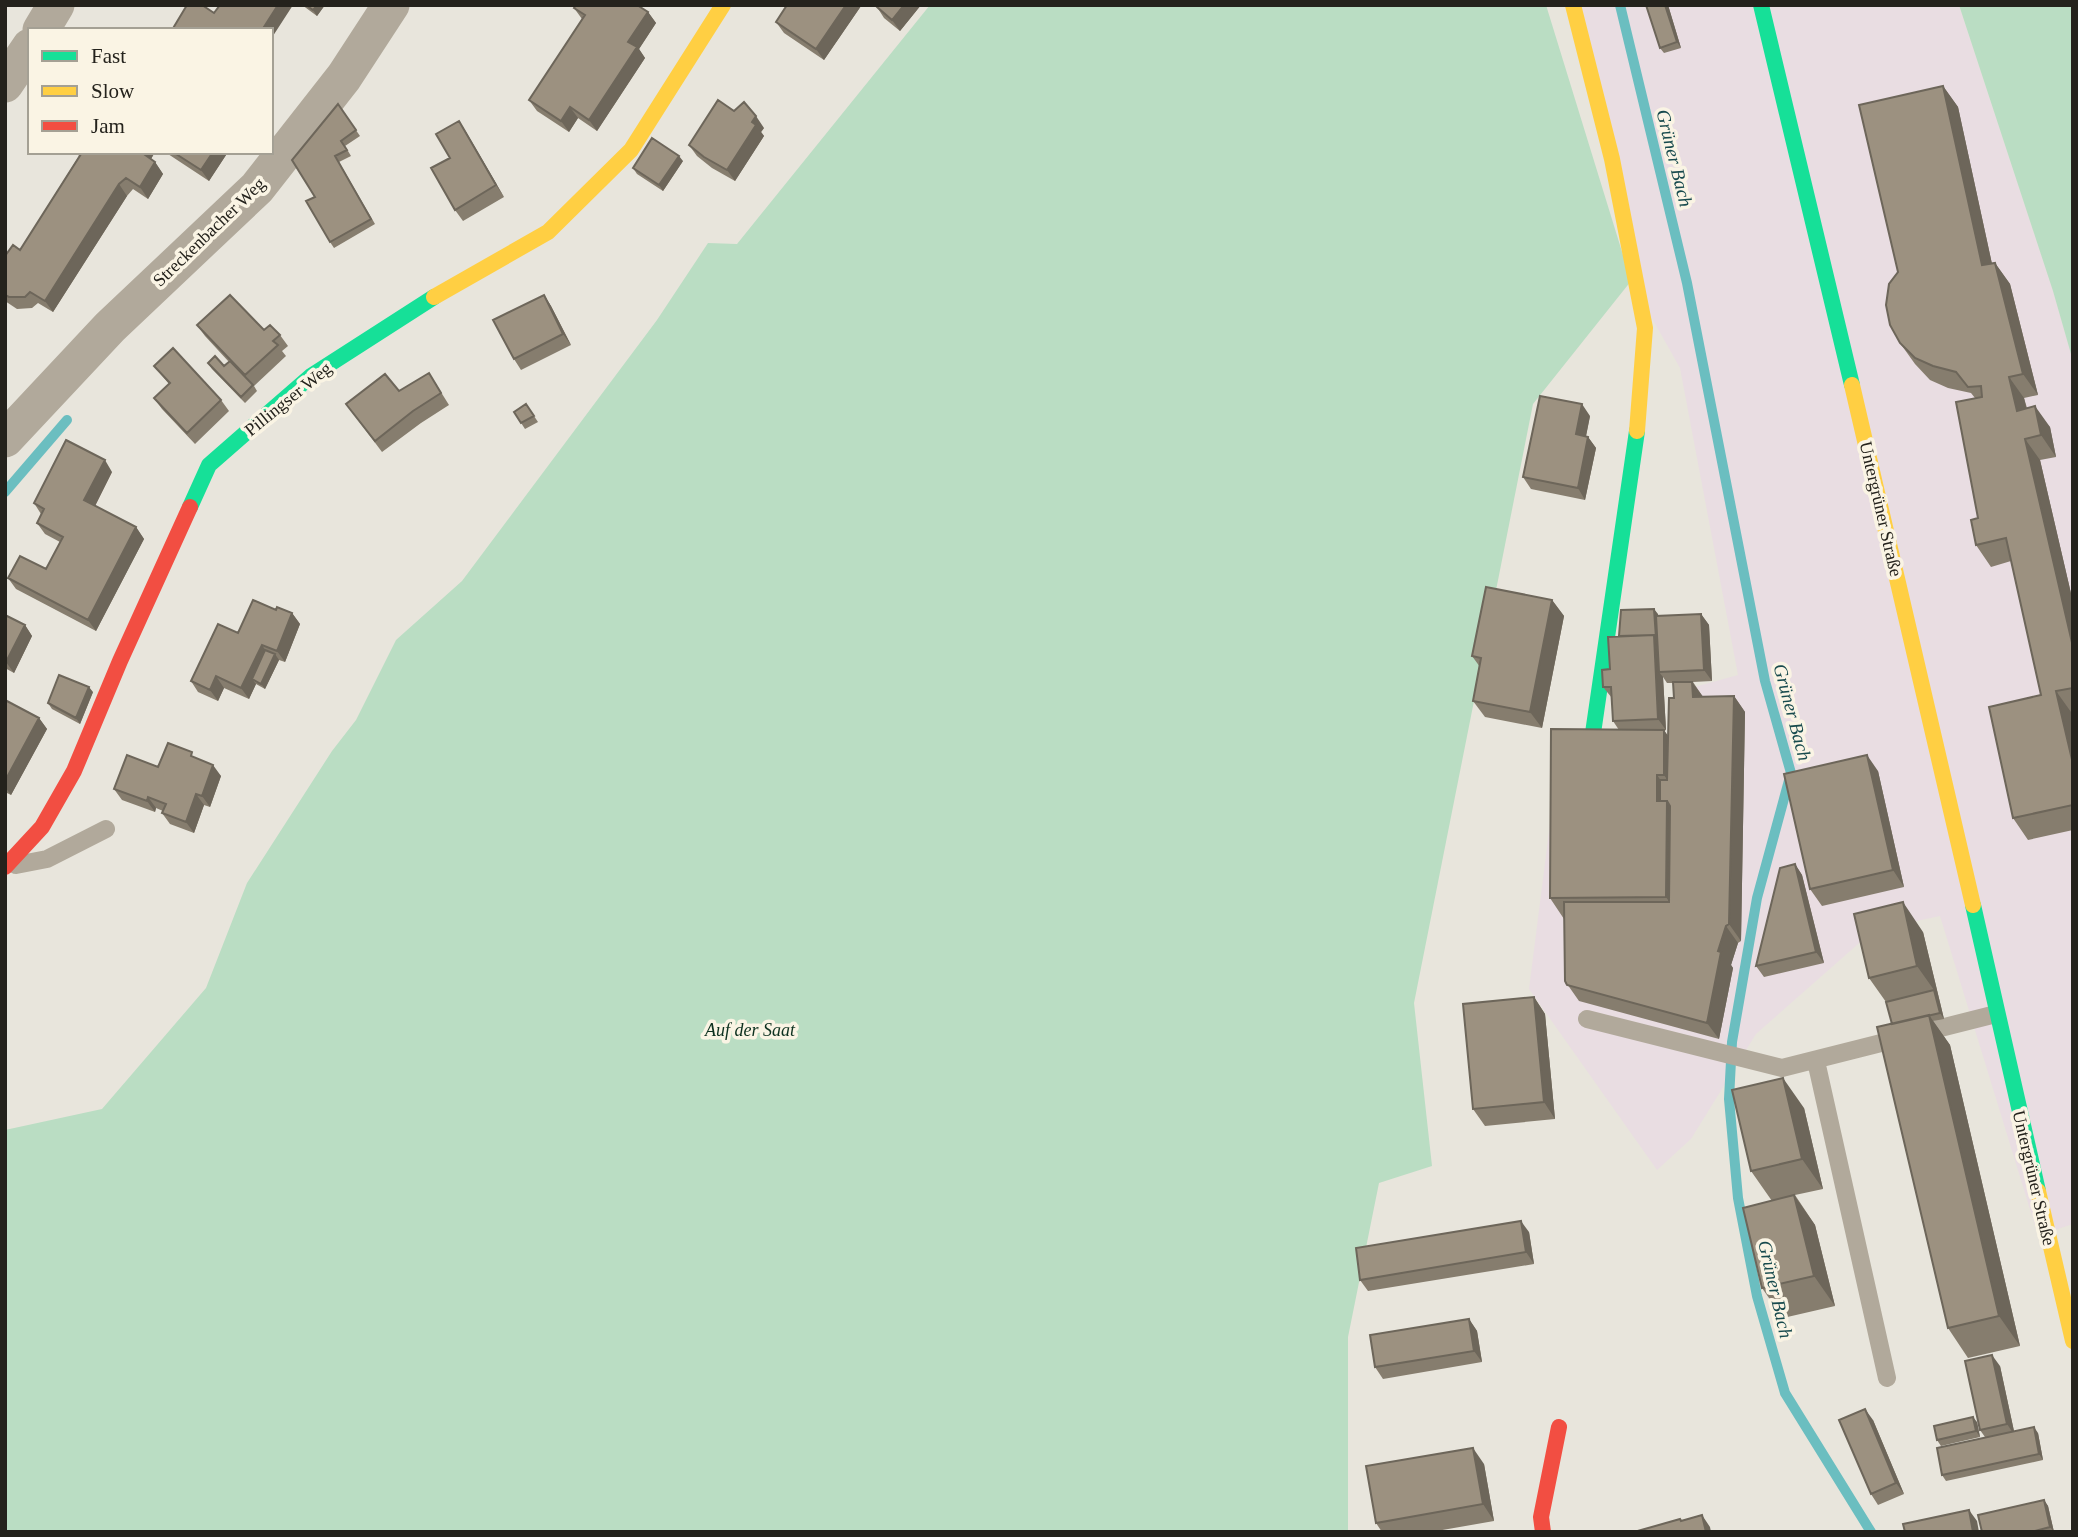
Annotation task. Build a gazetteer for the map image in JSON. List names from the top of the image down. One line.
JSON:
{"streets":{"street":["Streckenbacher Weg","Pillingser Weg","Untergrüner Straße"]},"water":["Grüner Bach"],"parks":["Auf der Saat"],"legend":["Fast","Slow","Jam"]}
